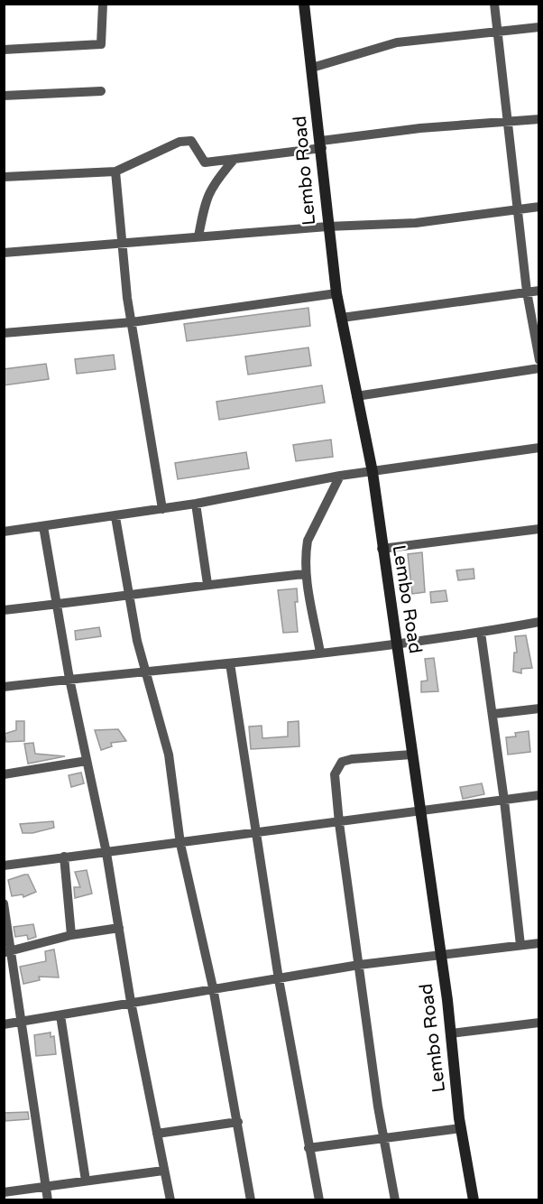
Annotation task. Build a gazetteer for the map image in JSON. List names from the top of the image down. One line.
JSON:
{"streets":{"street":["Lembo Road"]}}
